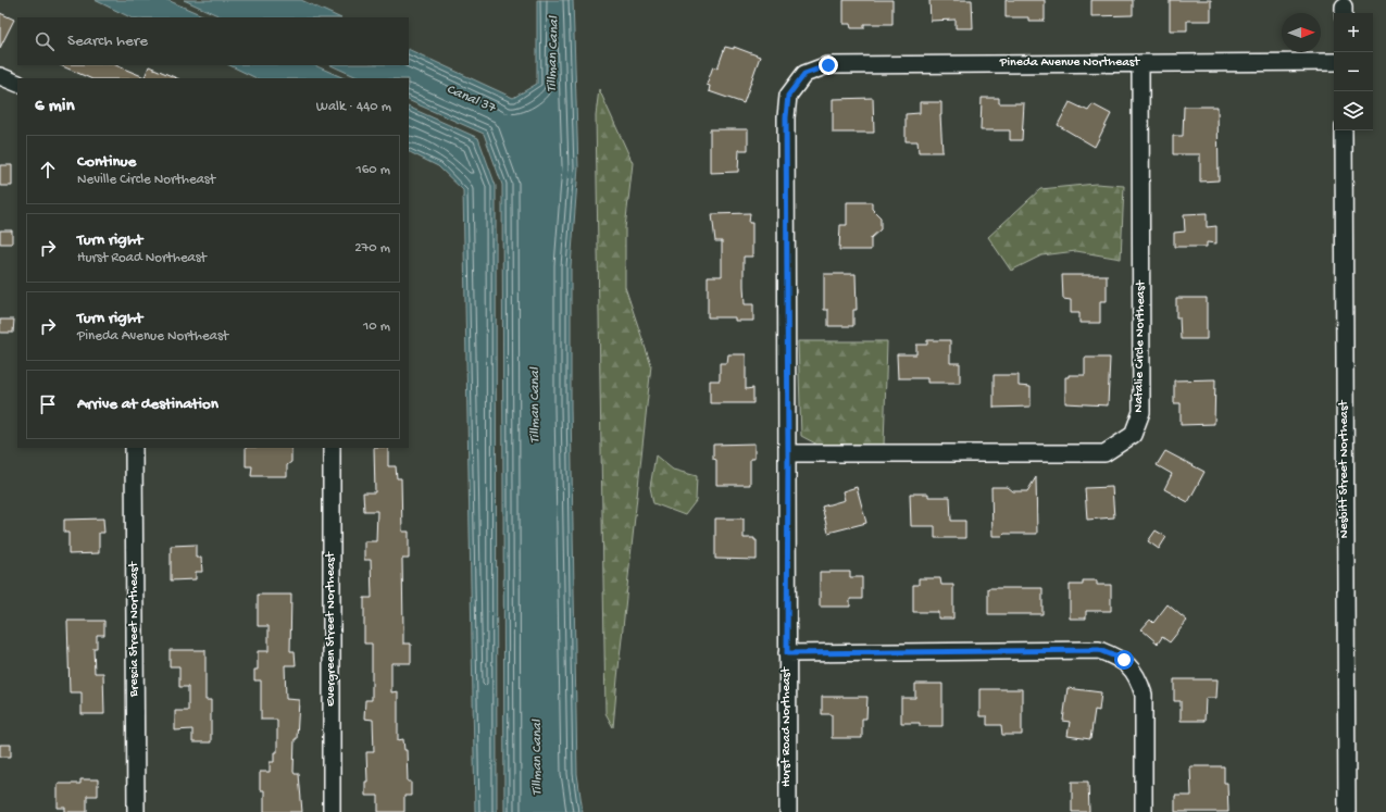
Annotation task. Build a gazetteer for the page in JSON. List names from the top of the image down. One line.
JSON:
{"streets":{"street":["Pineda Avenue Northeast","Natalie Circle Northeast","Nesbitt Street Northeast","Brescia Street Northeast","Evergreen Street Northeast","Hurst Road Northeast"]},"crossings":[["Pineda Avenue Northeast","Natalie Circle Northeast"],["Pineda Avenue Northeast","Hurst Road Northeast"],["Natalie Circle Northeast","Hurst Road Northeast"]],"water":["Tillman Canal","Canal 37"],"north":"right","page":{"map_buttons":["+","−"],"search":"Search here","heading":["6 min","Walk · 440 m"],"list":[["Continue","Neville Circle Northeast","160 m"],["Turn right","Hurst Road Northeast","270 m"],["Turn right","Pineda Avenue Northeast","10 m"],"Arrive at destination"]}}
